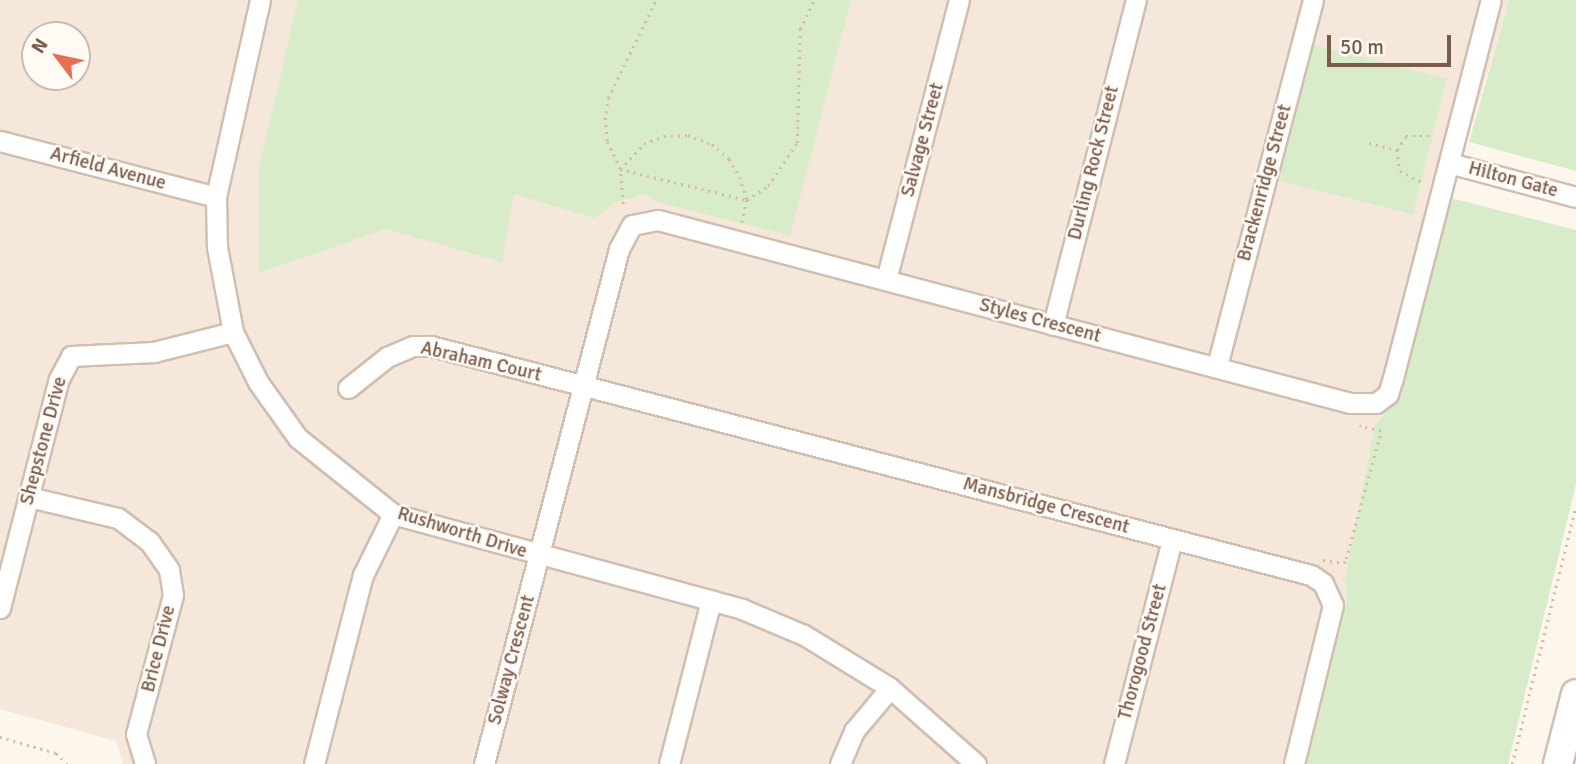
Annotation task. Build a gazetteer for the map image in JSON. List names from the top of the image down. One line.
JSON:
{"streets":{"street":["Salvage Street","Durling Rock Street","Arfield Avenue","Hilton Gate","Brackenridge Street","Styles Crescent","Abraham Court","Shepstone Drive","Mansbridge Crescent","Rushworth Drive","Brice Drive","Thorogood Street","Solway Crescent"]},"crossings":[["Salvage Street","Styles Crescent"],["Durling Rock Street","Styles Crescent"],["Arfield Avenue","Rushworth Drive"],["Hilton Gate","Styles Crescent"],["Brackenridge Street","Styles Crescent"],["Styles Crescent","Abraham Court"],["Styles Crescent","Mansbridge Crescent"],["Styles Crescent","Rushworth Drive"],["Styles Crescent","Solway Crescent"],["Abraham Court","Mansbridge Crescent"],["Shepstone Drive","Rushworth Drive"],["Shepstone Drive","Brice Drive"],["Mansbridge Crescent","Thorogood Street"],["Rushworth Drive","Solway Crescent"]],"scale_bar":"50 m","north":"top left"}
